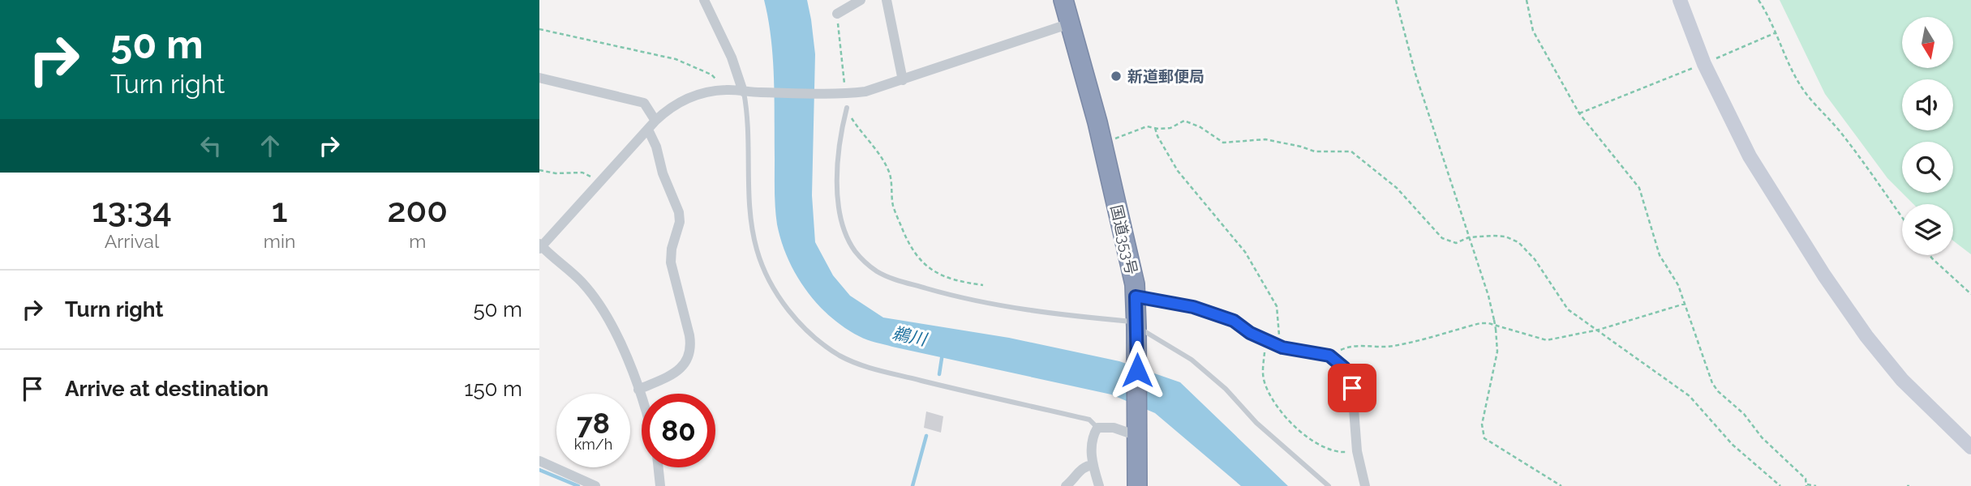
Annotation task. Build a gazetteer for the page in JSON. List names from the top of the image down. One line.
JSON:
{"streets":{"highway":["国道353号"]},"water":["鵜川"],"places":["新道郵便局"],"north":"bottom","page":{"turn":["50 m","Turn right"],"eta":["13:34","Arrival","1","min","200","m"],"list":[{"name":"Turn right","value":"50 m"},{"name":"Arrive at destination","value":"150 m"}],"speed":"78 km/h","limit":"80"}}
